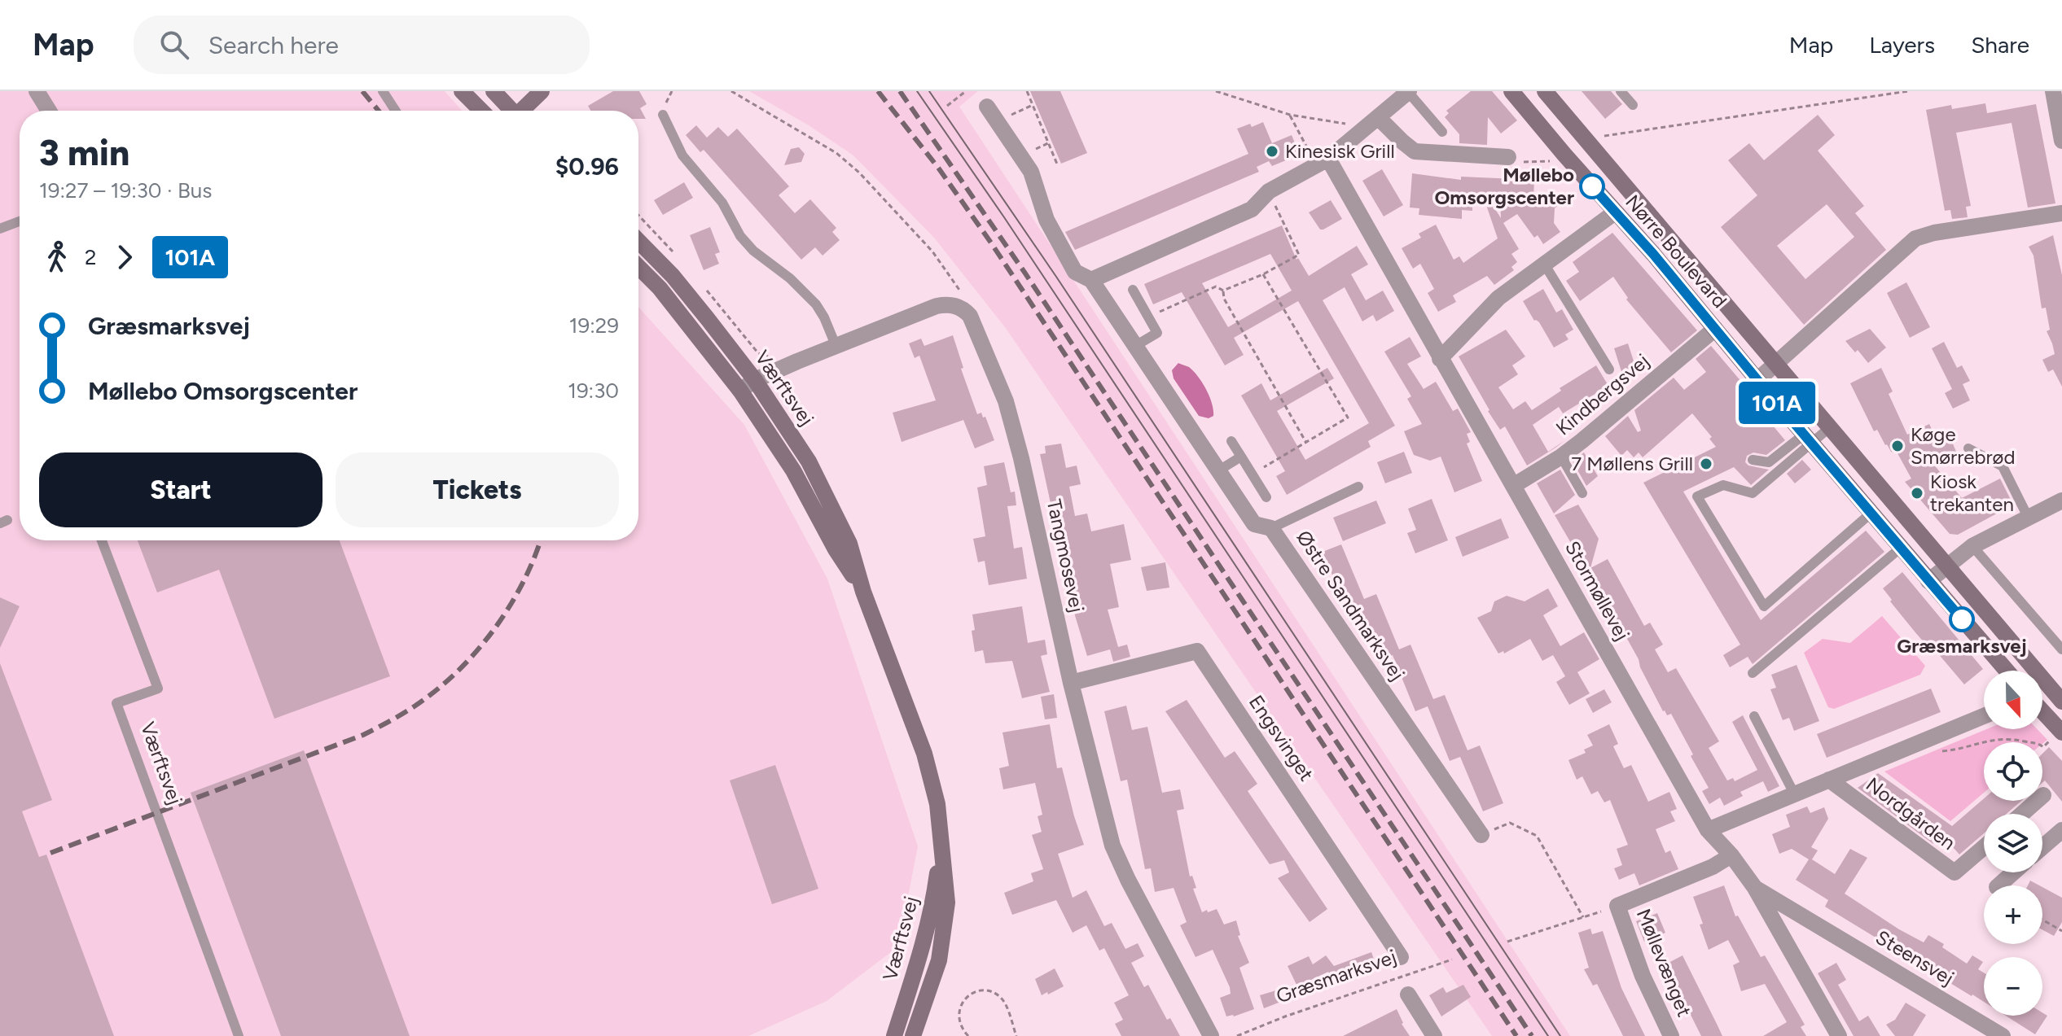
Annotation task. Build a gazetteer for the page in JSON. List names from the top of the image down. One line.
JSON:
{"streets":{"street":["Nørre Boulevard","Værftsvej","Kindbergsvej","Tangmosevej","Stormøllevej","Østre Sandmarksvej","Engsvinget","Nordgården","Steensvej","Møllevænget"],"path":["Græsmarksvej"]},"crossings":[["Nørre Boulevard","Kindbergsvej"],["Kindbergsvej","Stormøllevej"],["Tangmosevej","Engsvinget"],["Stormøllevej","Steensvej"]],"places":["Kinesisk Grill","Møllebo Omsorgscenter","Køge Smørrebrød","7 Møllens Grill","Kiosk trekanten","Græsmarksvej"],"lines":["bus line 101A"],"north":"bottom","page":{"header":"Map","search":"Search here","nav":["Map","Layers","Share"],"on_map":"101A","heading":["3 min","19:27 – 19:30 · Bus","$0.96"],"legs":["2","101A"],"list":[{"name":"Græsmarksvej","value":"19:29"},{"name":"Møllebo Omsorgscenter","value":"19:30"}],"buttons":["Start","Tickets"],"map_buttons":["+","−"]}}
